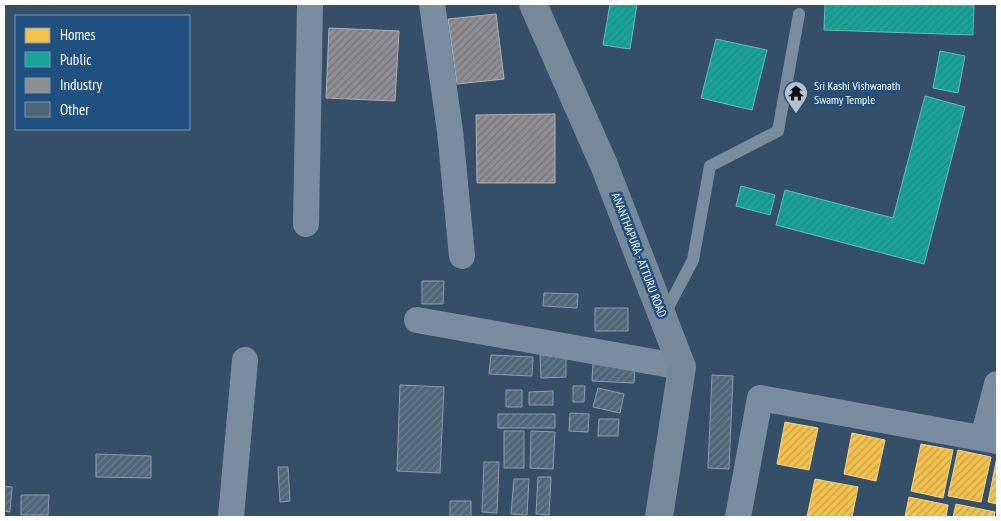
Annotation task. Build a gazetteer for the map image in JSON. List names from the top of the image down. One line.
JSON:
{"streets":{"street":["ANANTHAPURA - ATTURU ROAD"]},"places":{"temple":["Sri Kashi Vishwanath Swamy Temple"]},"legend":["Homes","Public","Industry","Other"]}
